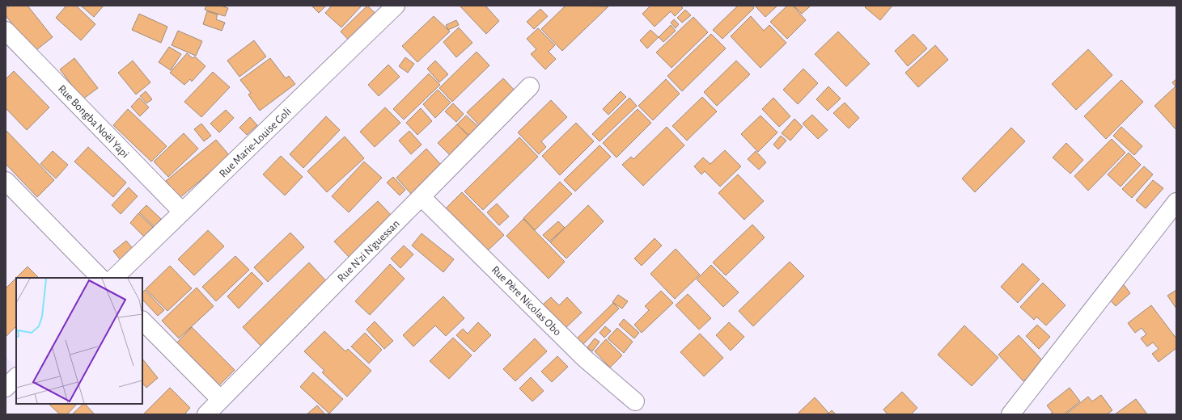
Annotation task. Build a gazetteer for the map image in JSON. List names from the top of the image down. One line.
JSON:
{"streets":{"street":["Rue Bongba Noël Yapi","Rue Marie-Louise Goli","Rue N'zi N'guessan","Rue Père Nicolas Obo"]},"crossings":[["Rue Bongba Noël Yapi","Rue Marie-Louise Goli"],["Rue N'zi N'guessan","Rue Père Nicolas Obo"]]}
